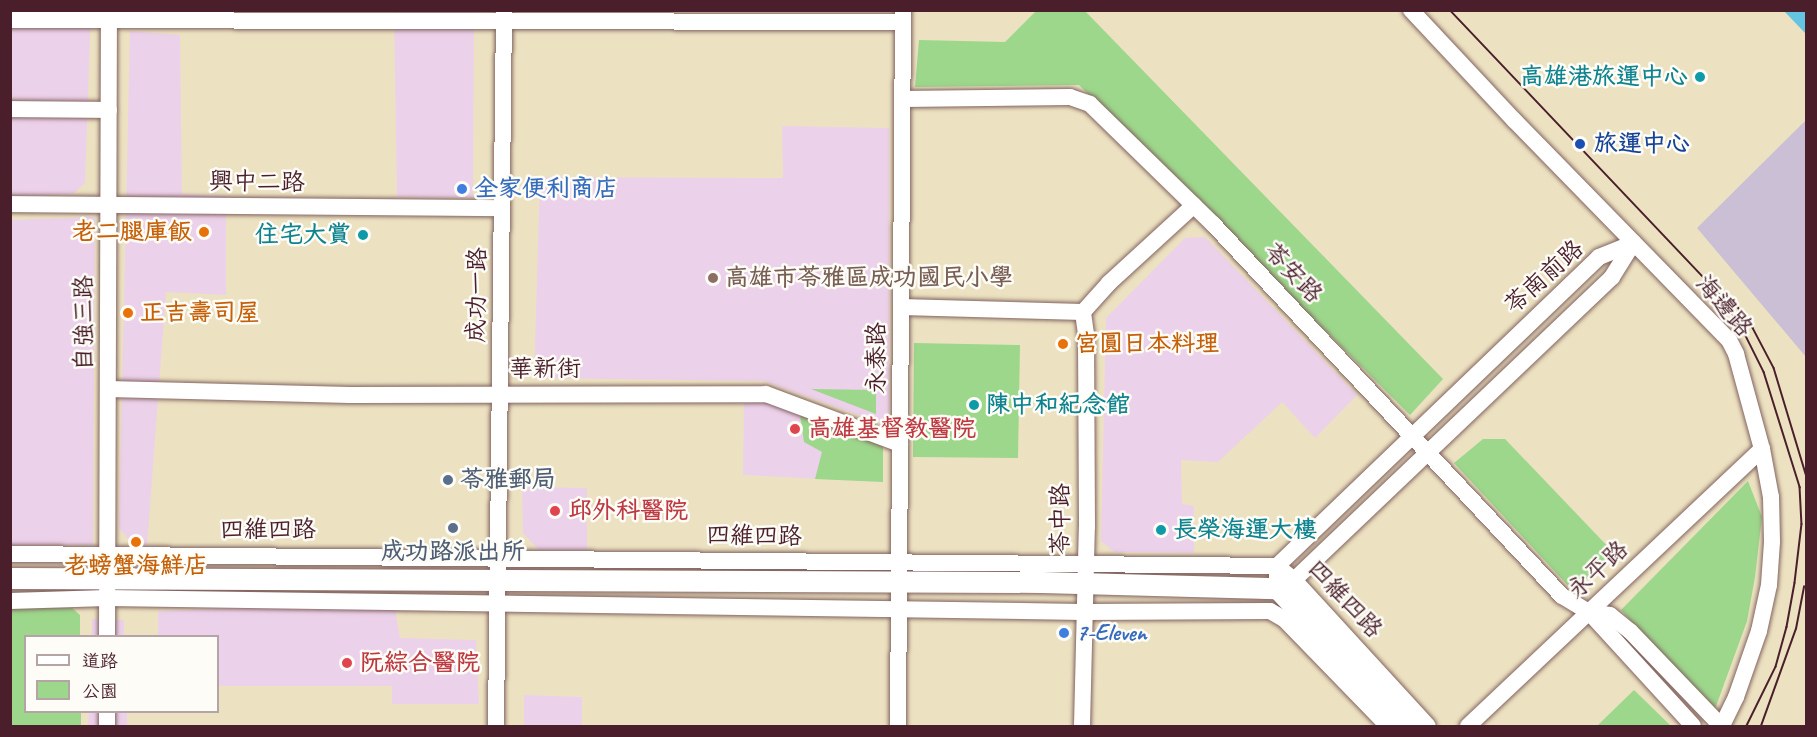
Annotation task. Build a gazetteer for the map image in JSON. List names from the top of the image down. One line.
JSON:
{"streets":{"main road":["四維四路"],"street":["興中二路","苓安路","苓南前路","成功一路","海邊路","自強三路","永泰路","華新街","苓中路","永平路"]},"crossings":[["興中二路","成功一路"],["興中二路","自強三路"],["苓安路","苓南前路"],["苓安路","海邊路"],["苓安路","永泰路"],["苓安路","永平路"],["苓南前路","海邊路"],["苓南前路","四維四路"],["成功一路","華新街"],["成功一路","四維四路"],["海邊路","永平路"],["自強三路","華新街"],["自強三路","四維四路"],["永泰路","華新街"],["永泰路","四維四路"],["苓中路","四維四路"]],"places":["高雄港旅運中心","旅運中心","全家便利商店","老二腿庫飯","住宅大賞","高雄市苓雅區成功國民小學","正吉壽司屋","宮圓日本料理","陳中和紀念館","高雄基督教醫院","苓雅郵局","邱外科醫院","成功路派出所","長榮海運大樓","老螃蟹海鮮店","7-Eleven","阮綜合醫院"],"legend":["道路","公園"]}
